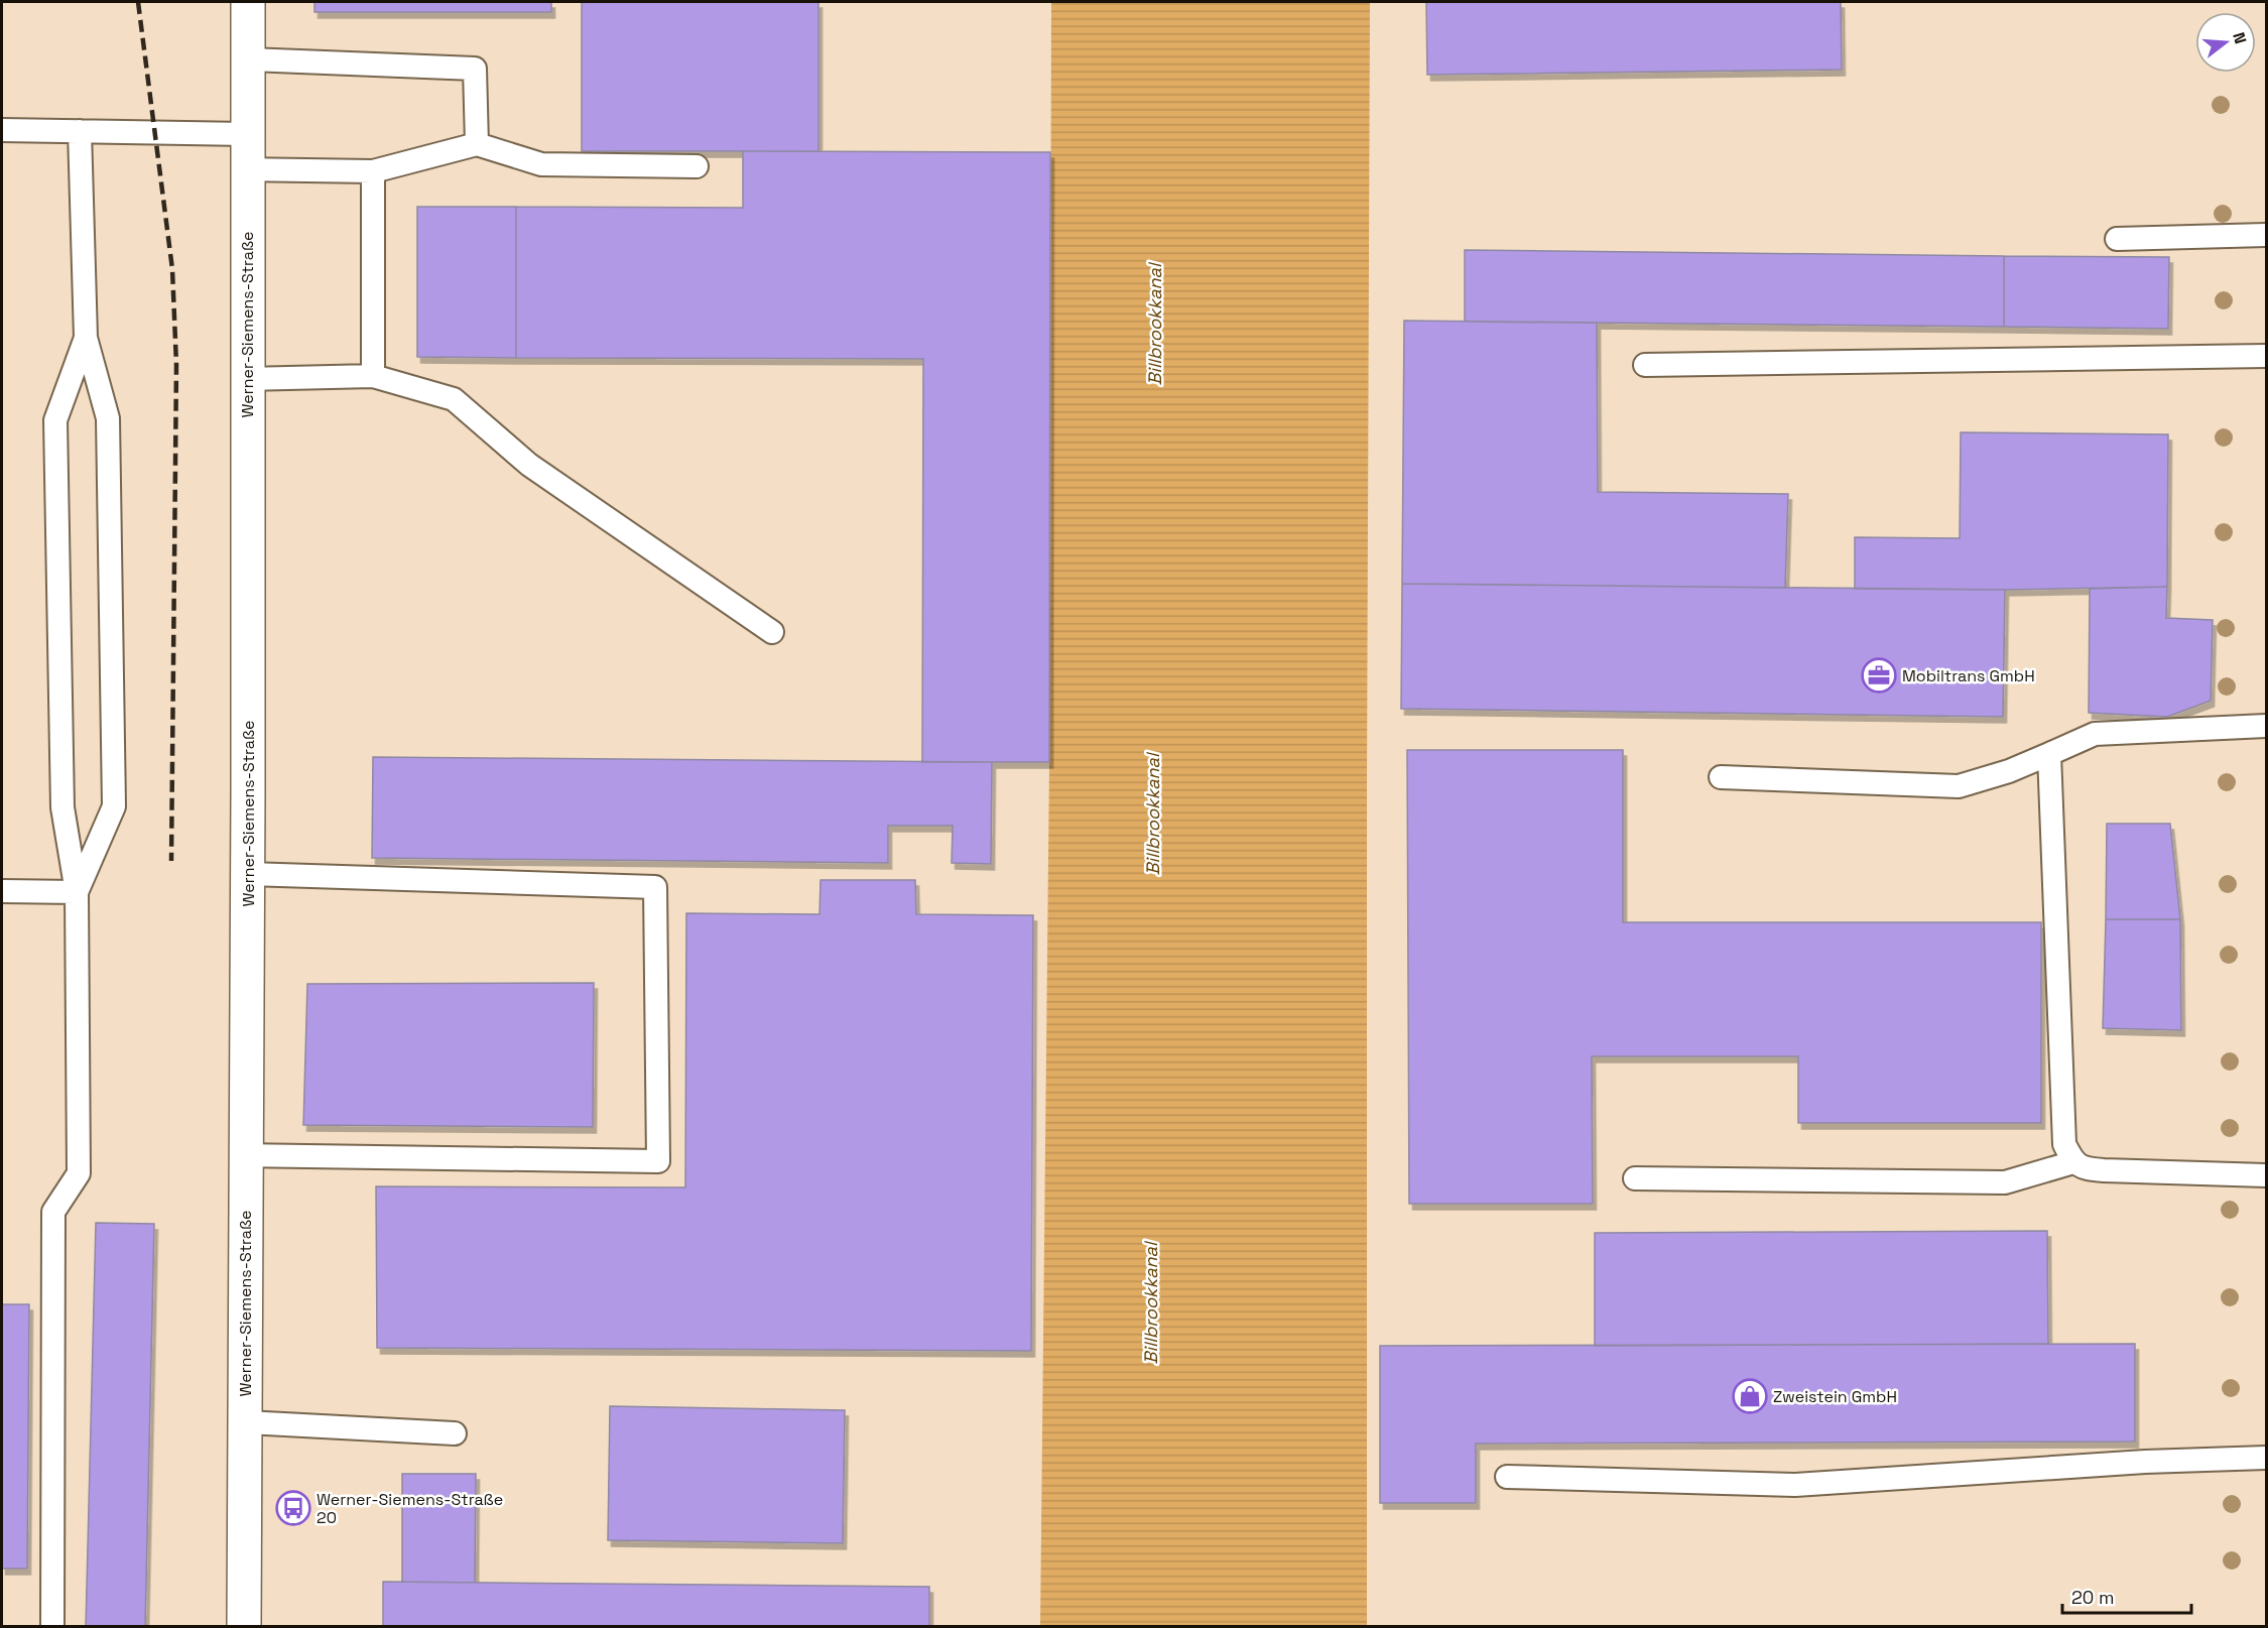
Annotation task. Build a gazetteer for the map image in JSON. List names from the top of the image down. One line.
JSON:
{"streets":{"street":["Werner-Siemens-Straße"]},"water":["Billbrookkanal"],"places":{"office":["Mobiltrans GmbH"],"shop":["Zweistein GmbH"],"bus stop":["Werner-Siemens-Straße 20"]},"scale_bar":"20 m","north":"right"}
